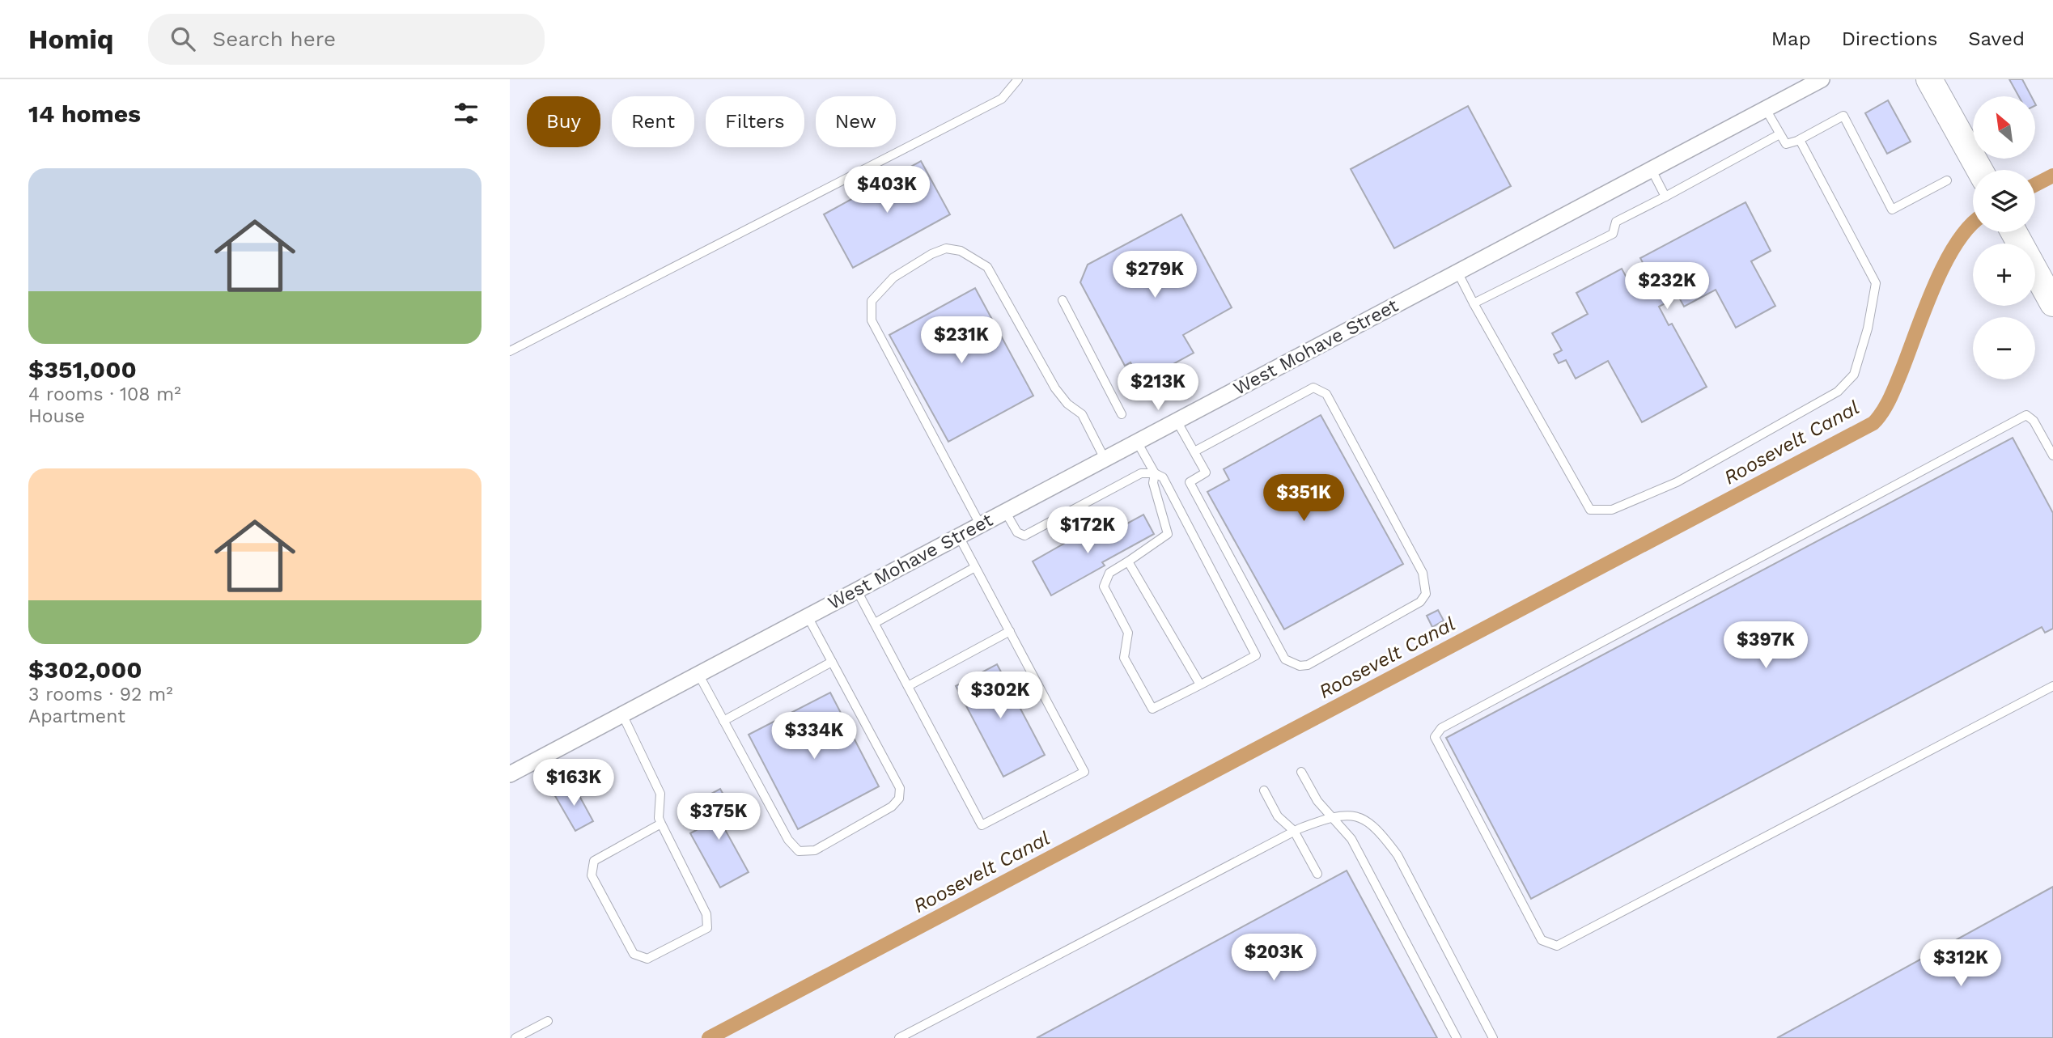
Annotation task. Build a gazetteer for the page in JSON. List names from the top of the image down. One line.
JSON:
{"streets":{"street":["West Mohave Street"]},"water":["Roosevelt Canal"],"north":"top left","page":{"header":"Homiq","search":"Search here","nav":["Map","Directions","Saved"],"heading":"14 homes","map_buttons":["+","−"],"chip":["Buy","Rent","Filters","New"],"list":[{"name":"$351,000","note":"4 rooms · 108 m² · House"},{"name":"$302,000","note":"3 rooms · 92 m² · Apartment"}],"price":["$403K","$279K","$232K","$231K","$213K","$351K","$172K","$397K","$302K","$334K","$163K","$375K","$203K","$312K"]}}
